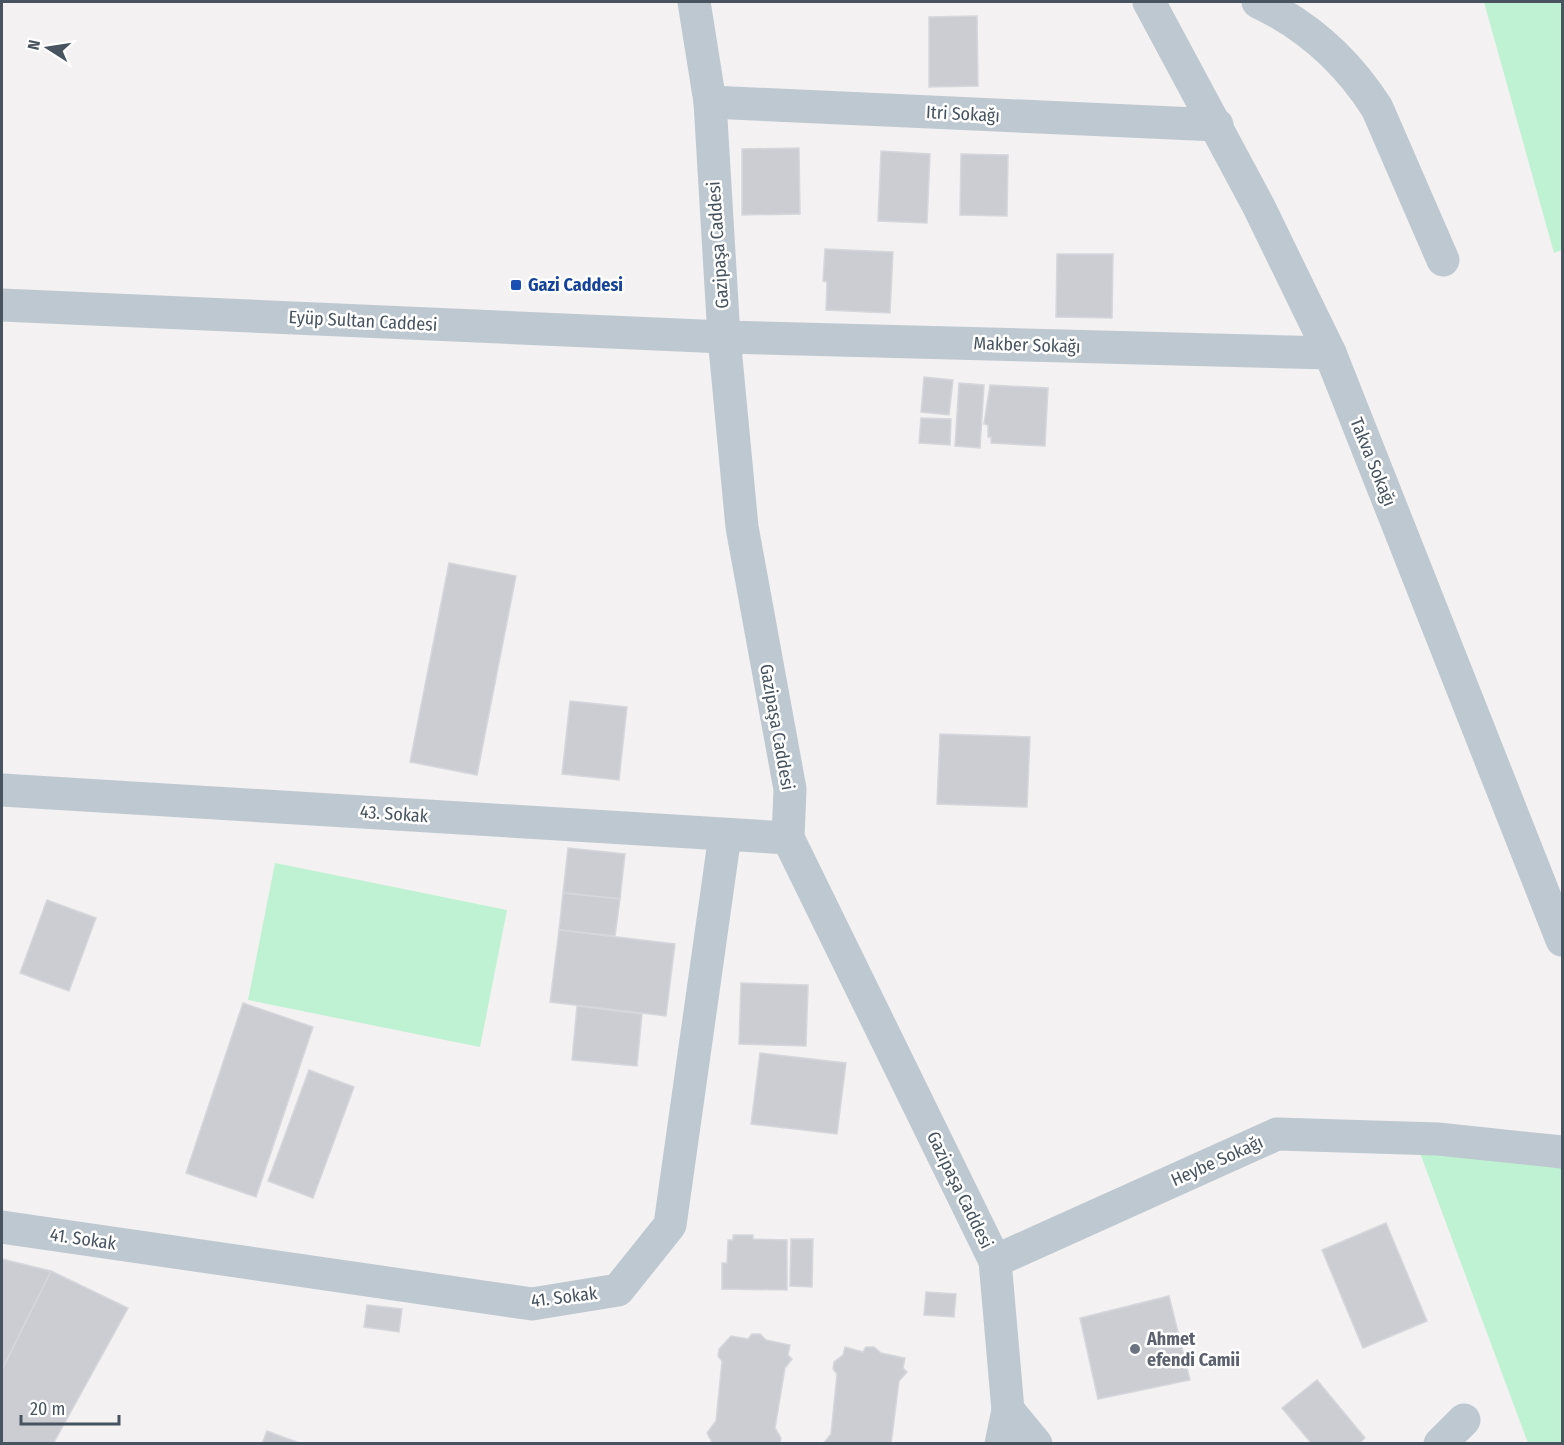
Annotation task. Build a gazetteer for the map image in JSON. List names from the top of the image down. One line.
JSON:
{"streets":{"street":["Itri Sokağı","Gazipaşa Caddesi","Eyüp Sultan Caddesi","Makber Sokağı","Takva Sokağı","43. Sokak","Heybe Sokağı","41. Sokak"]},"crossings":[["Itri Sokağı","Gazipaşa Caddesi"],["Itri Sokağı","Takva Sokağı"],["Gazipaşa Caddesi","Eyüp Sultan Caddesi"],["Gazipaşa Caddesi","Makber Sokağı"],["Gazipaşa Caddesi","43. Sokak"],["Gazipaşa Caddesi","Heybe Sokağı"],["Eyüp Sultan Caddesi","Makber Sokağı"],["Makber Sokağı","Takva Sokağı"],["43. Sokak","41. Sokak"]],"places":{"transit":["Gazi Caddesi"],"other":["Ahmet efendi Camii"]},"scale_bar":"20 m","north":"left"}
